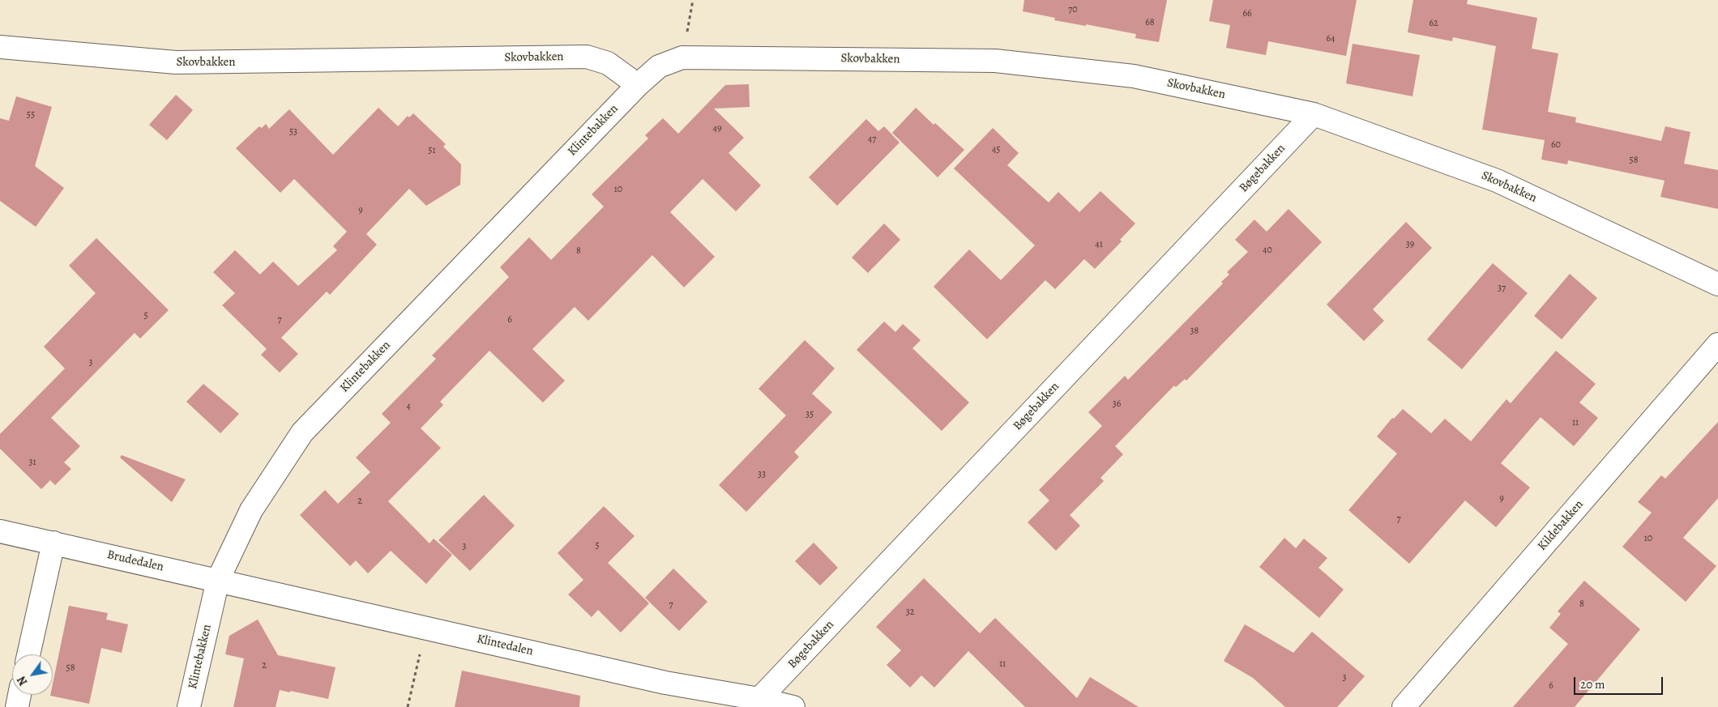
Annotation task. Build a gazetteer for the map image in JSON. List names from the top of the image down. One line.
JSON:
{"streets":{"street":["Skovbakken","Klintebakken","Bøgebakken","Kildebakken","Brudedalen","Klintedalen"]},"crossings":[["Skovbakken","Klintebakken"],["Skovbakken","Bøgebakken"],["Klintebakken","Brudedalen"],["Klintebakken","Klintedalen"],["Bøgebakken","Klintedalen"],["Brudedalen","Klintedalen"]],"house_numbers":["70","66","68","62","64","55","49","53","47","60","45","51","58","10","9","41","39","40","8","37","5","7","6","38","3","36","4","35","11","31","33","9","2","7","10","5","3","8","7","32","11","2","58","3","6"],"scale_bar":"20 m","north":"bottom left"}
